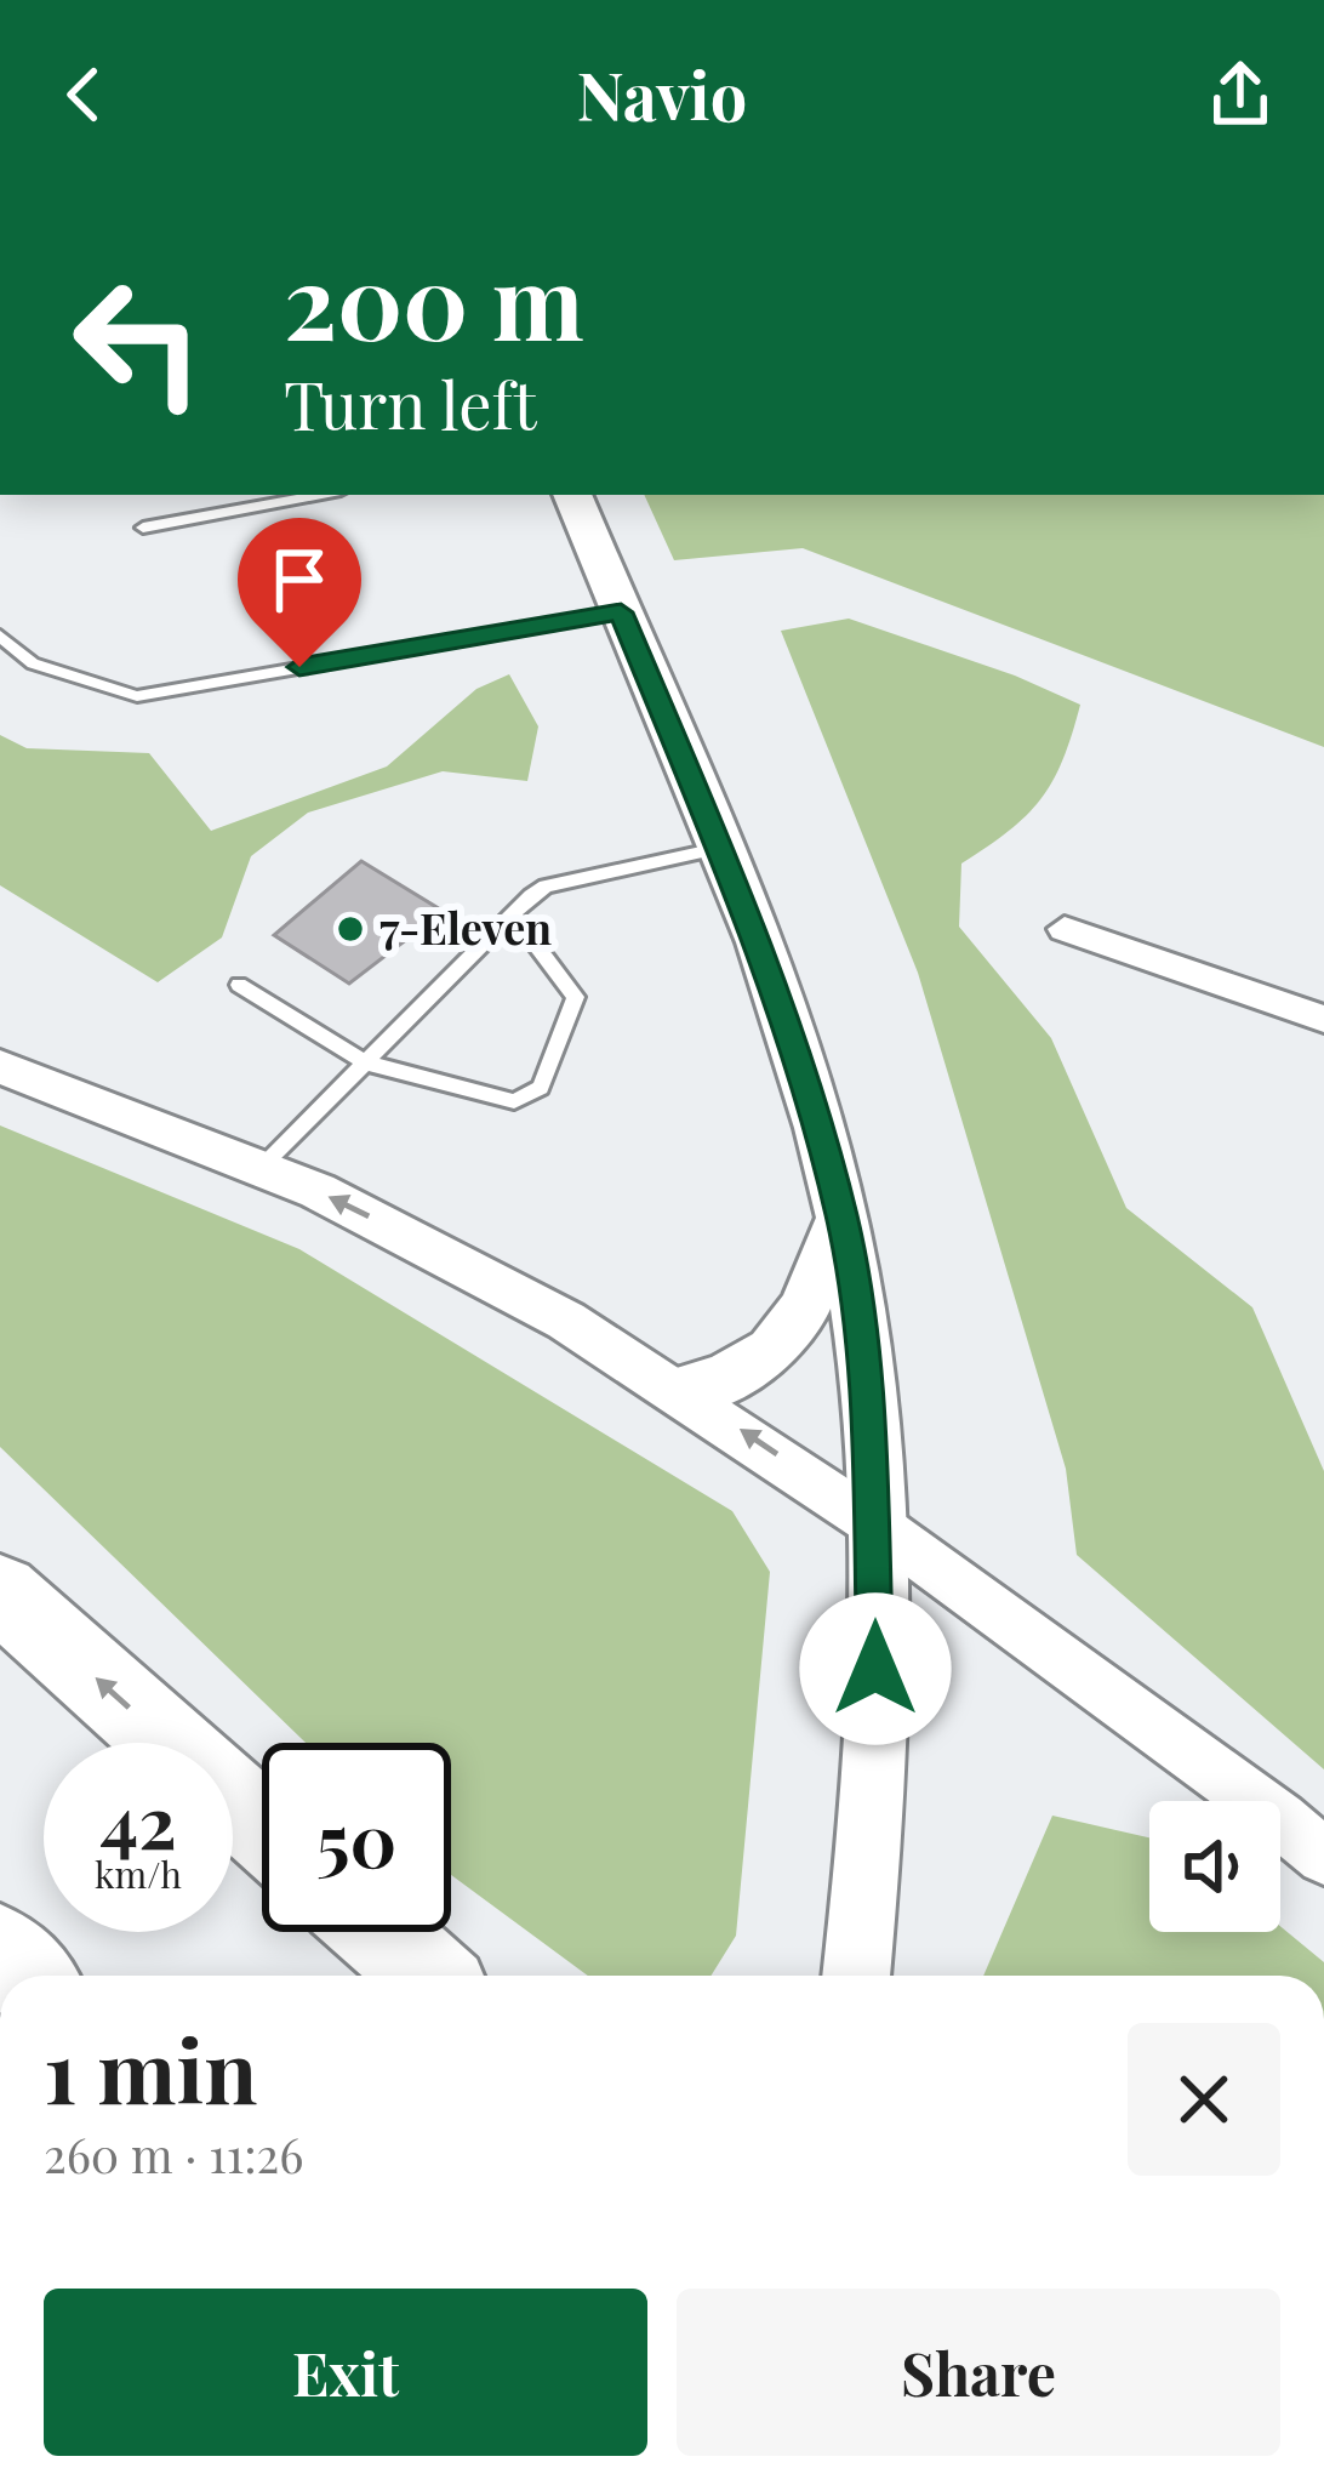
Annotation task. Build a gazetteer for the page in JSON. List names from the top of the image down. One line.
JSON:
{"places":["7-Eleven"],"page":{"header":"Navio","turn":["200 m","Turn left"],"speed":"42 km/h","limit":"50","heading":["1 min","260 m · 11:26"],"buttons":["Exit","Share"]}}
